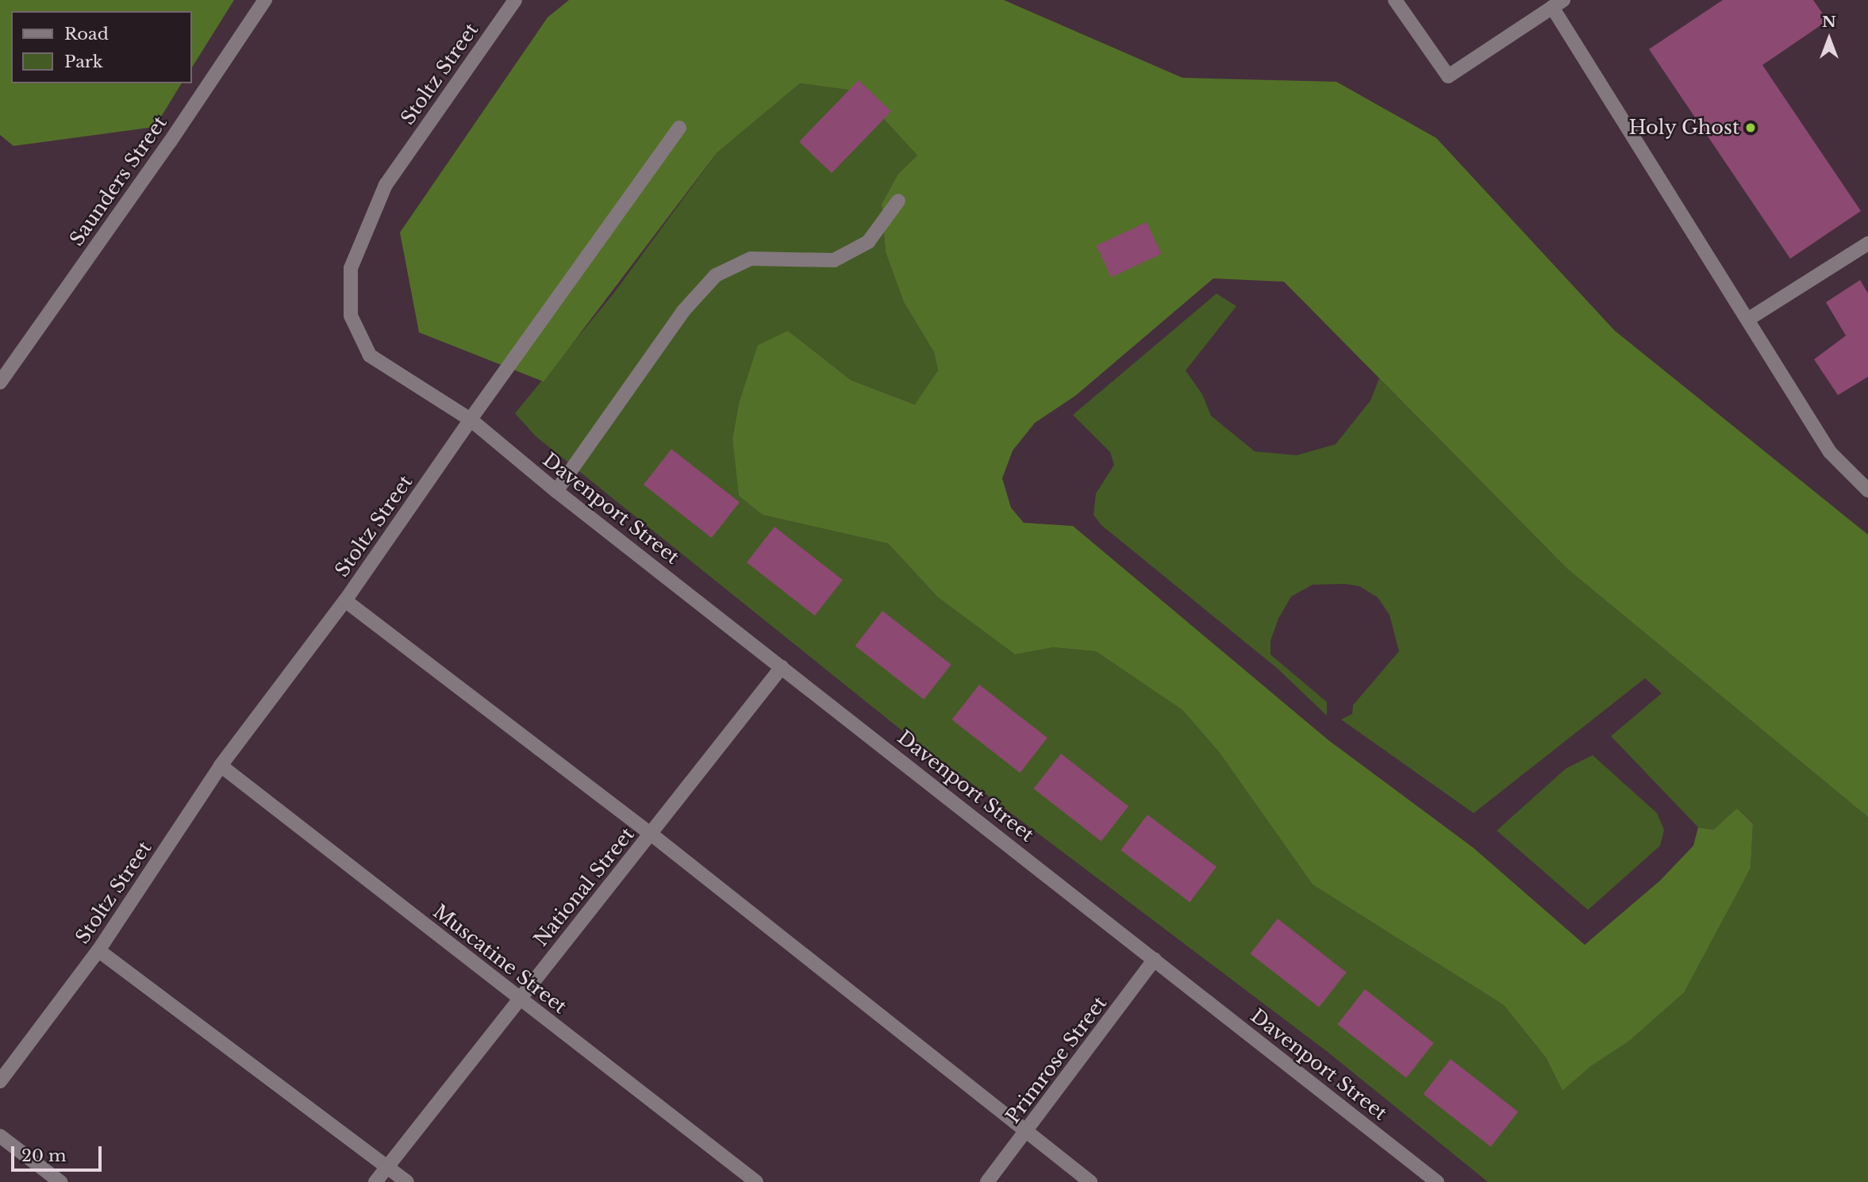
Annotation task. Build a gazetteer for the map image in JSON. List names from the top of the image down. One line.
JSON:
{"streets":{"street":["Stoltz Street","Saunders Street","Davenport Street","National Street","Muscatine Street","Primrose Street"]},"crossings":[["Stoltz Street","Davenport Street"],["Stoltz Street","Muscatine Street"],["Davenport Street","National Street"],["Davenport Street","Primrose Street"],["National Street","Muscatine Street"]],"places":["Holy Ghost"],"legend":["Road","Park"],"scale_bar":"20 m","north":"top"}
